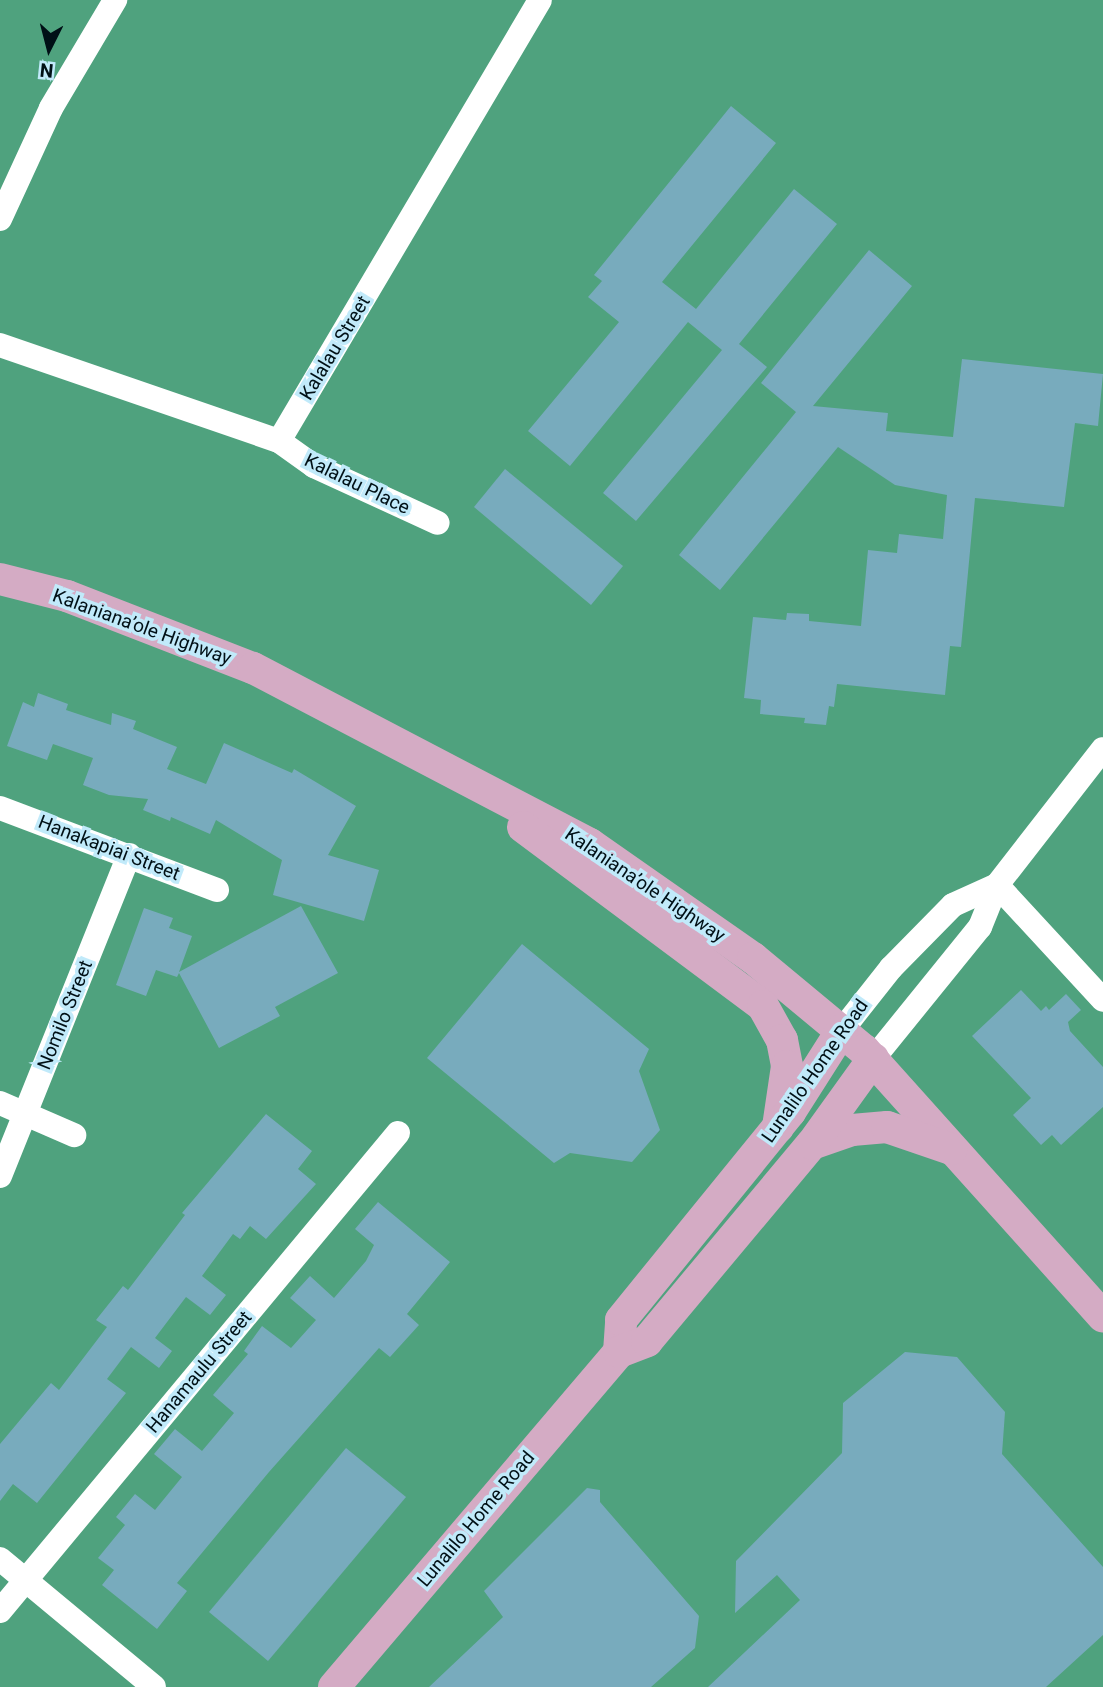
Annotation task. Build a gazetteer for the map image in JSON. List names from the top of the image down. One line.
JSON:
{"streets":{"main road":["Kalaniana’ole Highway","Lunalilo Home Road"],"street":["Kalalau Street","Kalalau Place","Hanakapiai Street","Nomilo Street","Hanamaulu Street"]},"crossings":[["Kalalau Street","Kalalau Place"],["Kalaniana’ole Highway","Lunalilo Home Road"],["Hanakapiai Street","Nomilo Street"]],"north":"bottom"}
